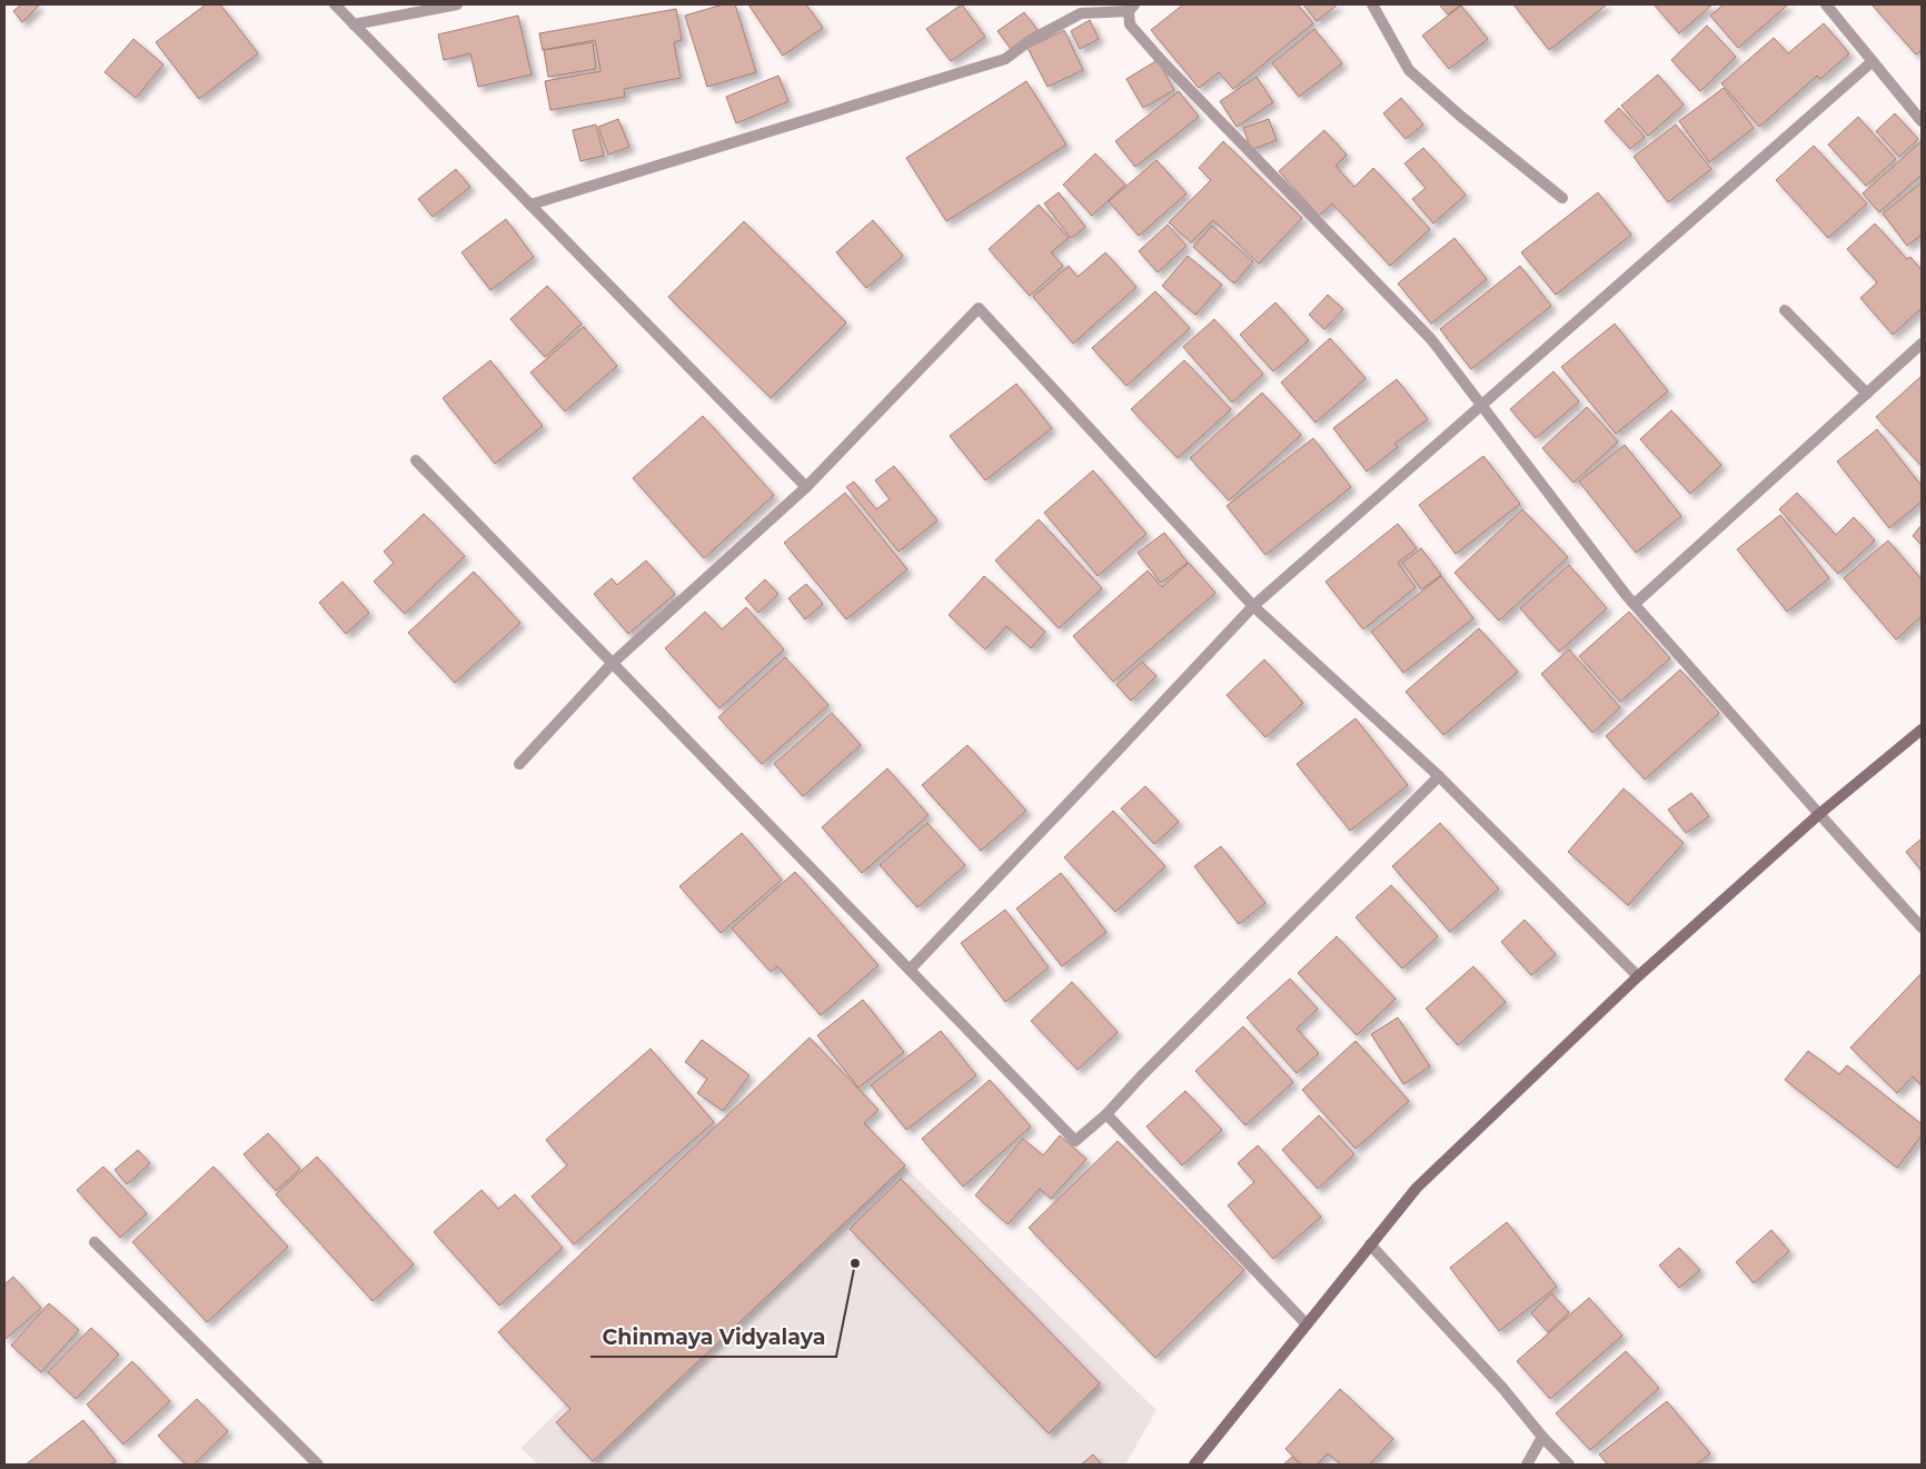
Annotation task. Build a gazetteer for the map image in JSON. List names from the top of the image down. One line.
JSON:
{"places":["Chinmaya Vidyalaya"]}
